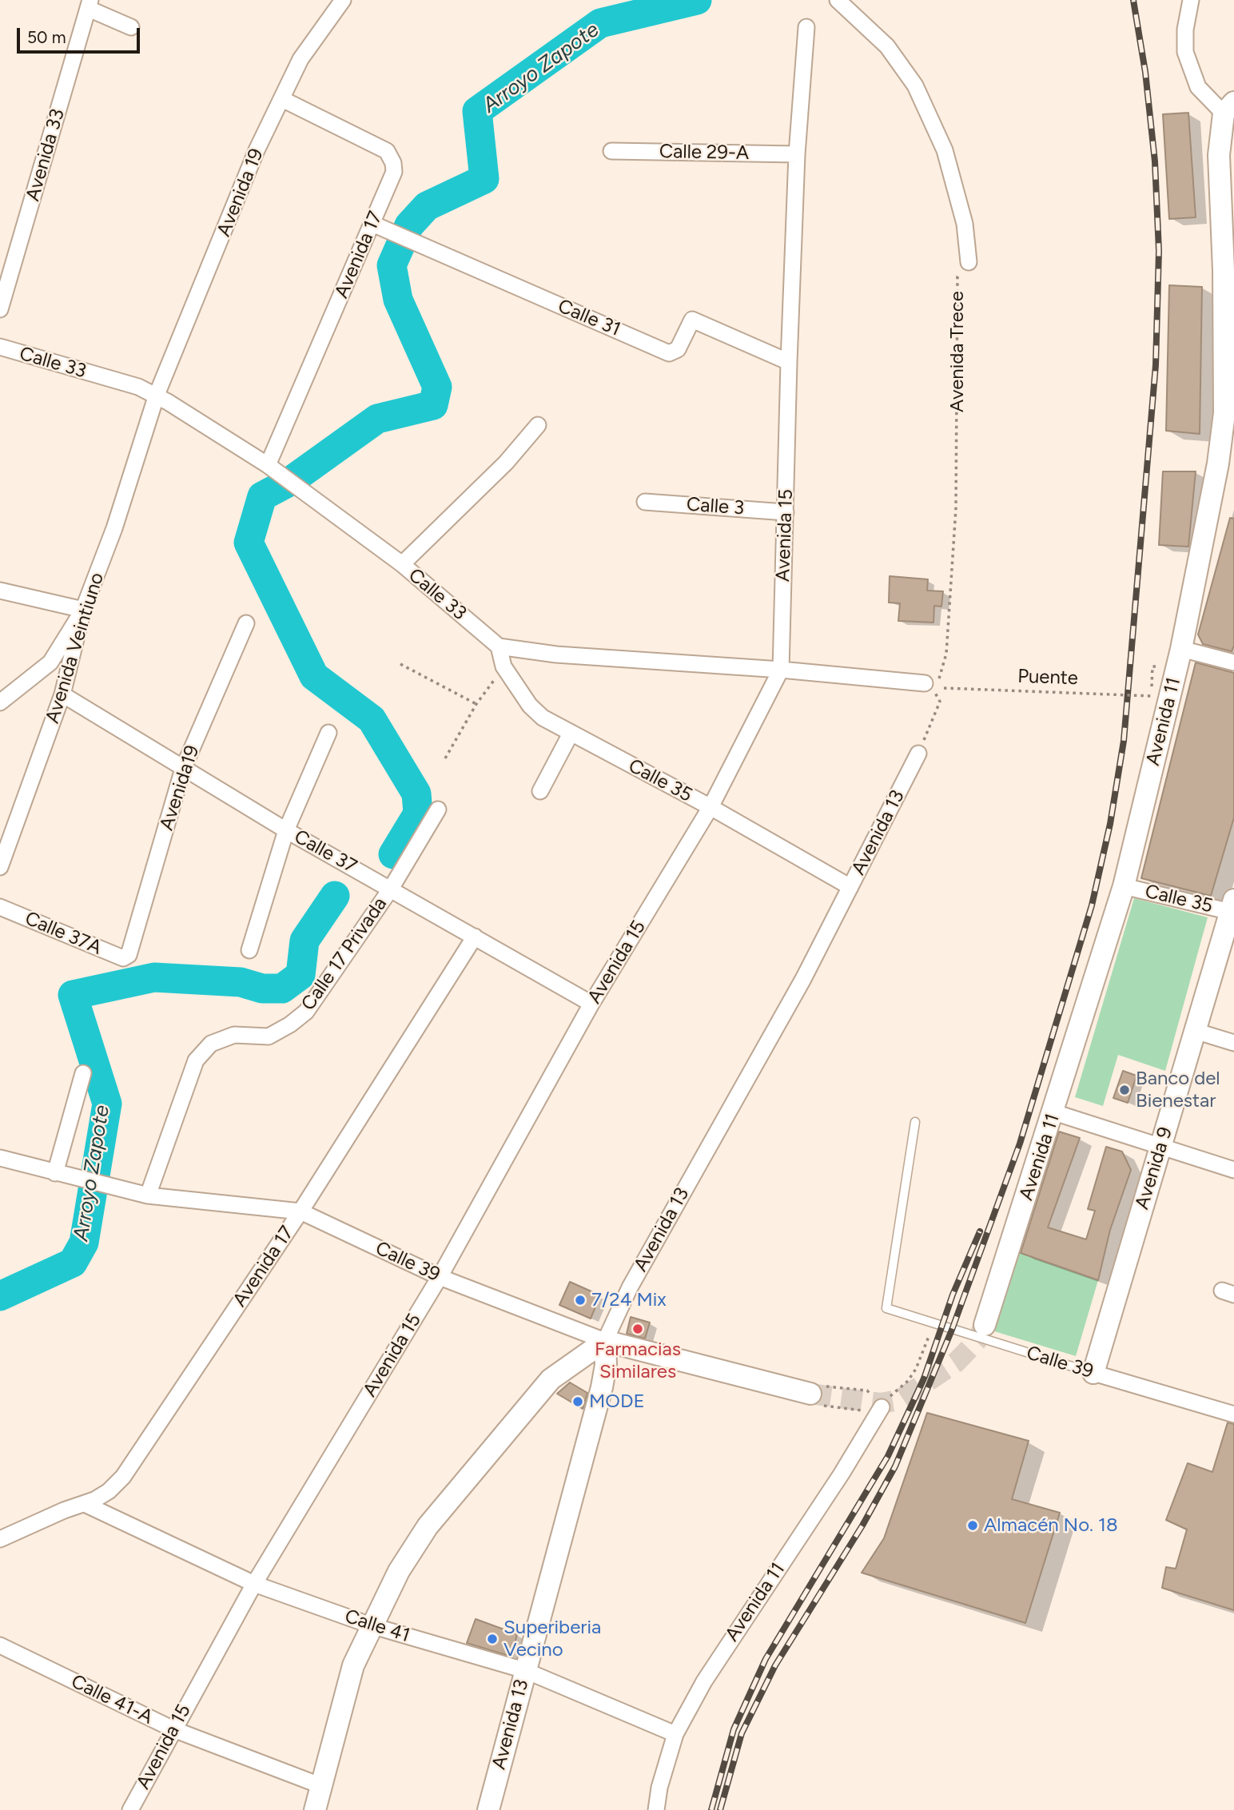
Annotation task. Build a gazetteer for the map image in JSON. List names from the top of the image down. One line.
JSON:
{"streets":{"main road":["Avenida 11","Avenida 13","Avenida 9","Calle 39"],"street":["Calle 29-A","Avenida 33","Avenida 19","Avenida 17","Calle 31","Avenida Trece","Calle 33","Calle 3","Avenida 15","Avenida Veintiuno","Calle 35","Avenida19","Calle 37","Calle 37A","Calle 17 Privada","Calle 41","Calle 41-A"],"path":["Puente"]},"crossings":[["Calle 29-A","Avenida 15"],["Avenida 19","Avenida 17"],["Avenida 19","Calle 33"],["Avenida 19","Avenida Veintiuno"],["Avenida 17","Calle 31"],["Avenida 17","Calle 33"],["Avenida 17","Calle 37"],["Avenida 17","Calle 39"],["Avenida 17","Calle 41"],["Calle 31","Avenida 15"],["Calle 33","Avenida Veintiuno"],["Calle 33","Calle 35"],["Calle 3","Avenida 15"],["Avenida 15","Calle 35"],["Avenida 15","Calle 37"],["Avenida 15","Calle 39"],["Avenida 15","Calle 41"],["Avenida 15","Calle 41-A"],["Avenida Veintiuno","Calle 37"],["Avenida 11","Calle 35"],["Avenida 11","Calle 41"],["Calle 35","Avenida 13"],["Calle 35","Avenida 9"],["Avenida19","Calle 37"],["Avenida19","Calle 37A"],["Avenida 13","Calle 39"],["Avenida 13","Calle 41"],["Calle 37","Calle 17 Privada"],["Calle 17 Privada","Calle 39"],["Avenida 9","Calle 39"]],"water":["Arroyo Zapote"],"places":["Banco del Bienestar","7/24 Mix","Farmacias Similares","MODE","Almacén No. 18","Superiberia Vecino"],"scale_bar":"50 m"}
